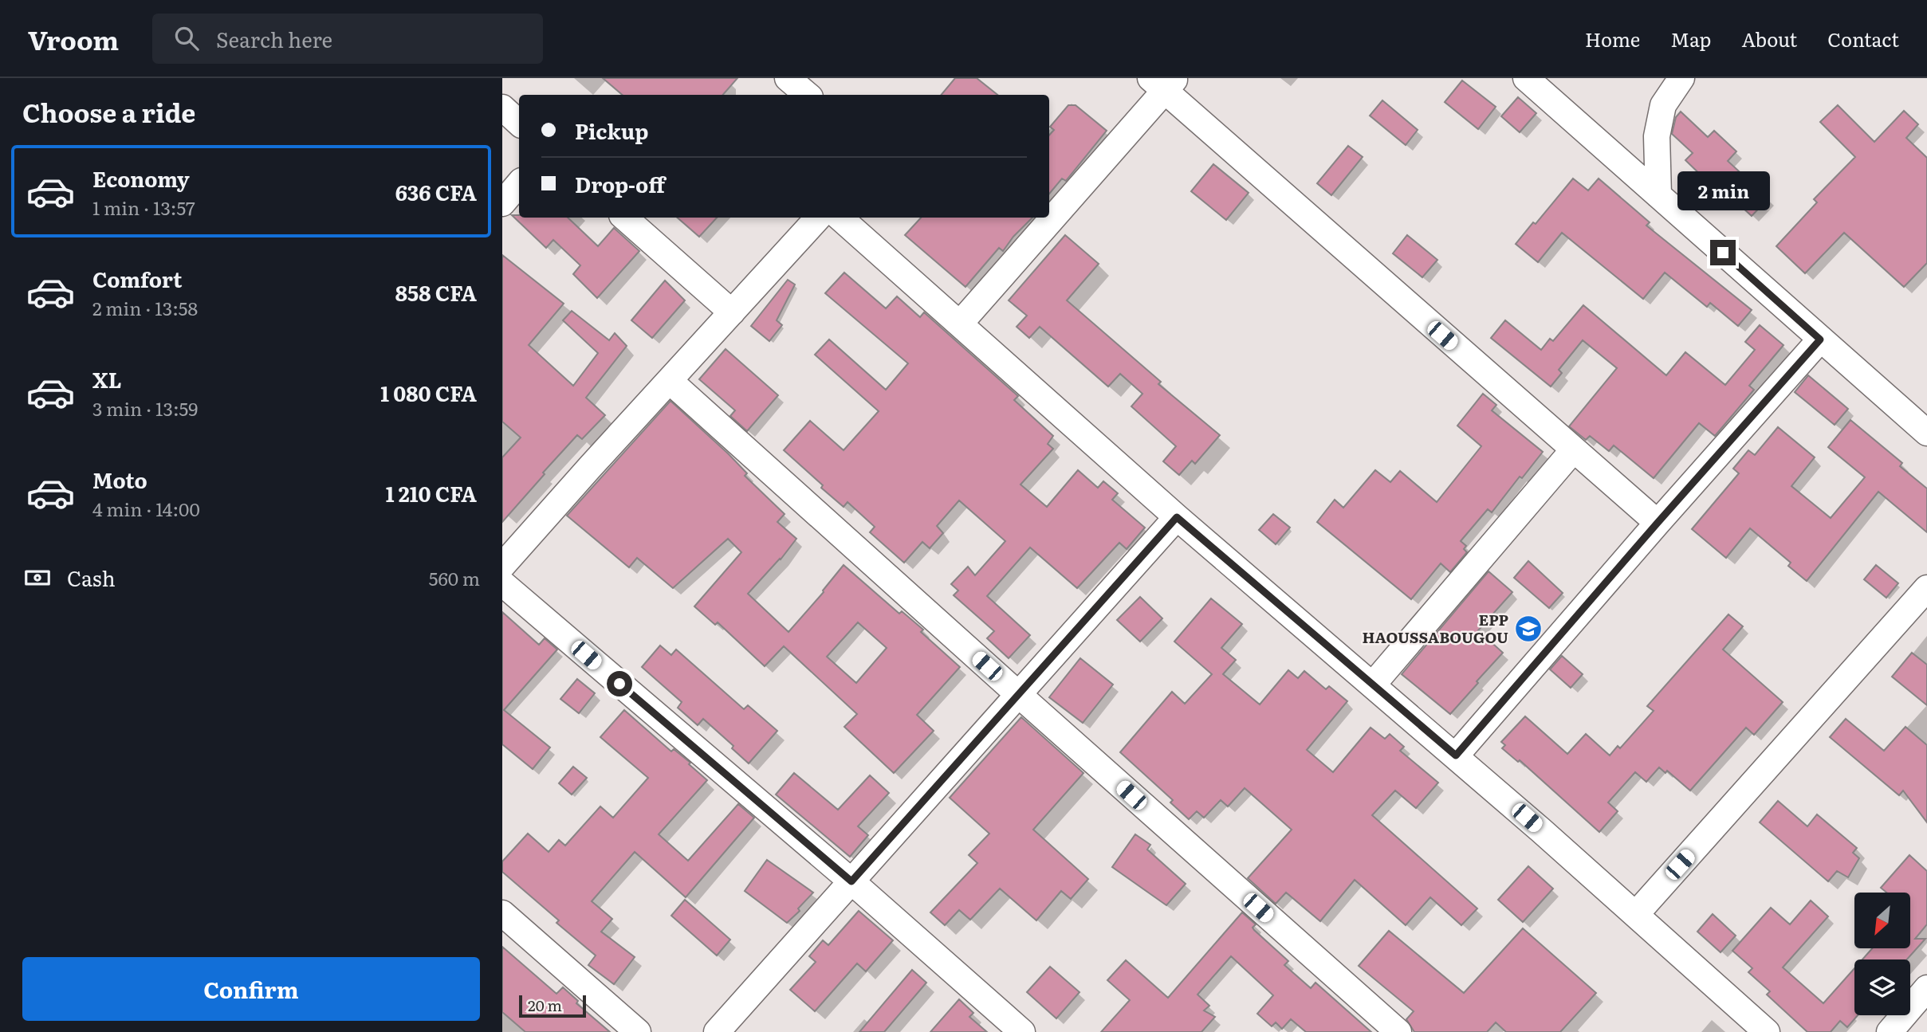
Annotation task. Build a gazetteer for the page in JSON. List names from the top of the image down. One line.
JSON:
{"places":{"school or university":["EPP HAOUSSABOUGOU"]},"scale_bar":"20 m","north":"bottom left","page":{"header":"Vroom","search":"Search here","nav":["Home","Map","About","Contact"],"heading":"Choose a ride","banner":["Pickup","Drop-off"],"list":[{"name":"Economy","note":"1 min · 13:57","value":"636 CFA"},{"name":"Comfort","note":"2 min · 13:58","value":"858 CFA"},{"name":"XL","note":"3 min · 13:59","value":"1 080 CFA"},{"name":"Moto","note":"4 min · 14:00","value":"1 210 CFA"}],"bubble":"2 min","pay":["Cash","560 m"],"buttons":"Confirm","scale":"20 m"}}
